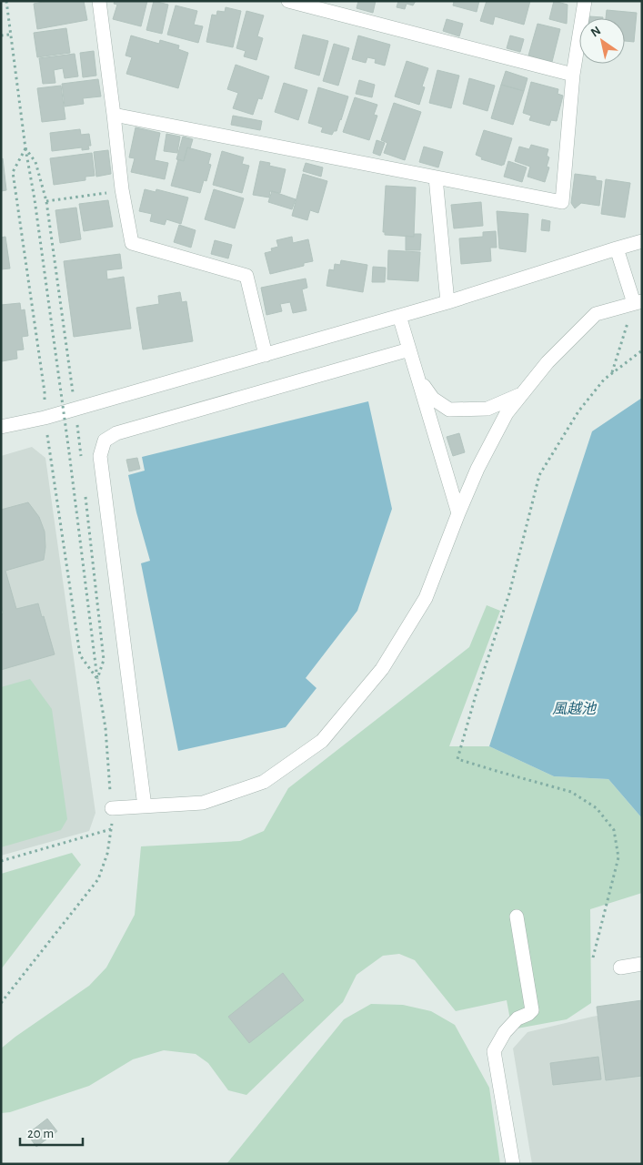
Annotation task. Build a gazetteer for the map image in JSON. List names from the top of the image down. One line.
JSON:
{"water":["風越池"],"scale_bar":"20 m","north":"top left"}
